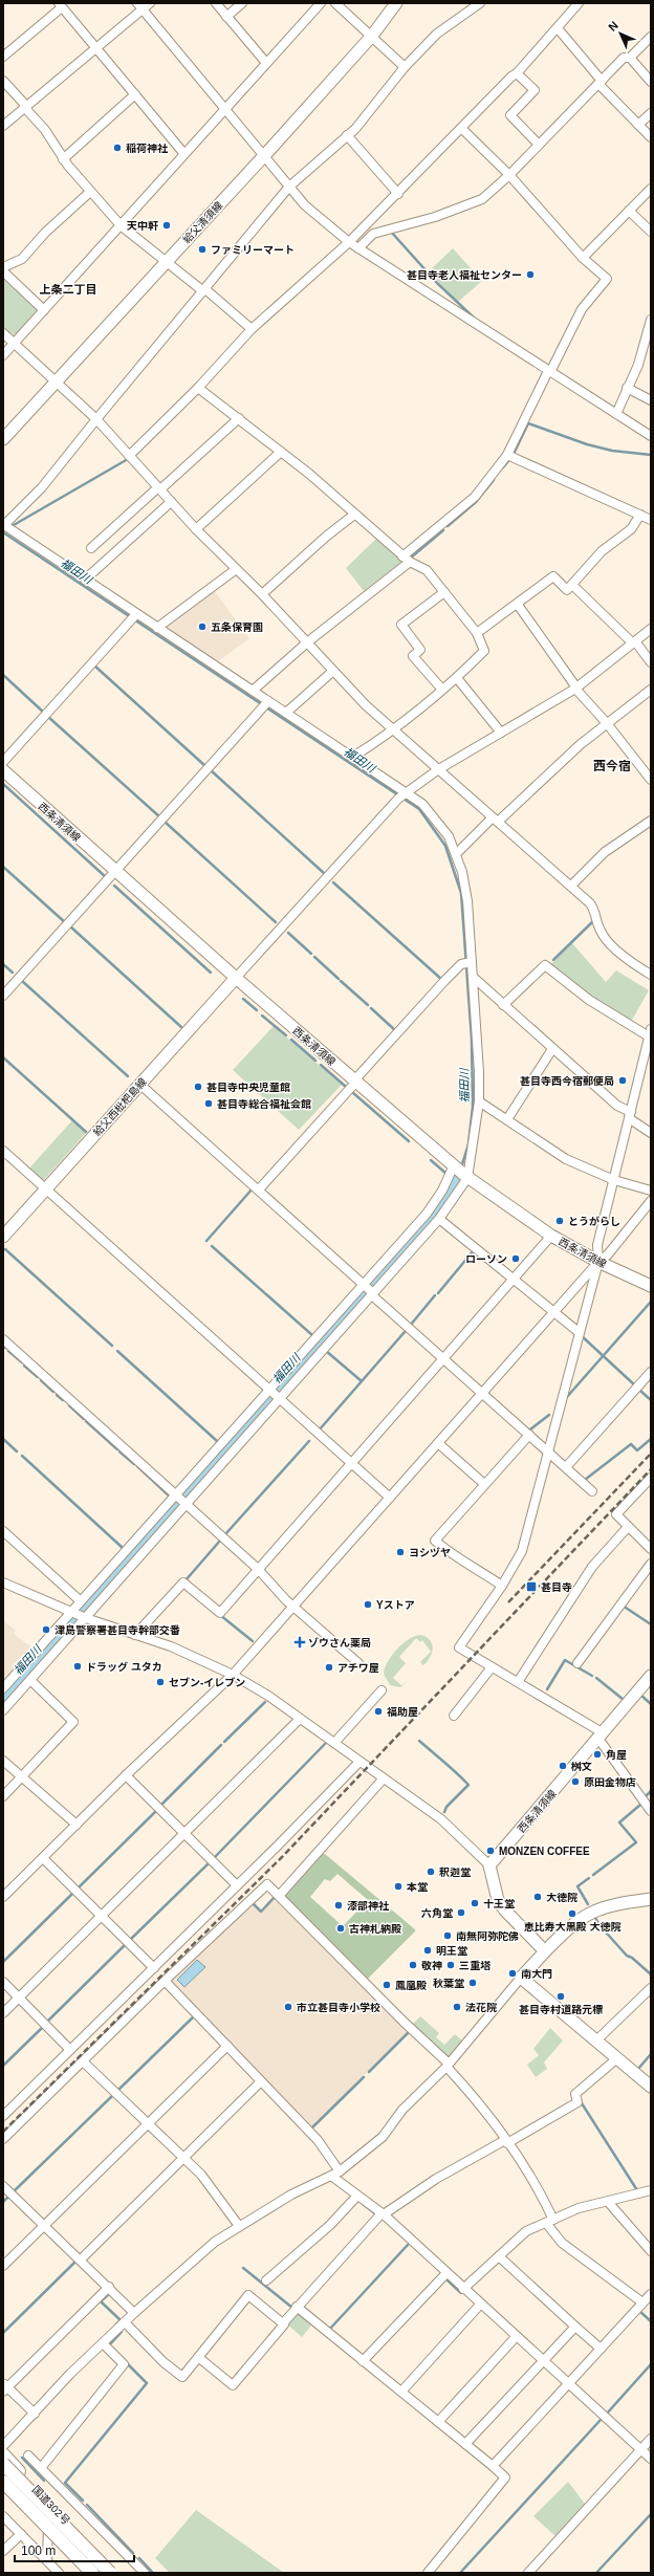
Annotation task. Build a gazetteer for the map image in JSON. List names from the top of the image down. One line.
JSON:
{"streets":{"highway":["国道302号"],"main road":["給父清須線","西条清須線","給父西枇杷島線"]},"crossings":[["西条清須線","給父西枇杷島線"]],"districts":["上条二丁目","西今宿"],"water":["福田川"],"places":{"other":["稲荷神社","天中軒","ファミリーマート","甚目寺老人福祉センター","五条保育園","甚目寺西今宿郵便局","甚目寺中央児童館","甚目寺総合福祉会館","とうがらし","ローソン","ヨシヅヤ","Yストア","津島警察署甚目寺幹部交番","ドラッグ ユタカ","アチワ屋","セブン-イレブン","福助屋","角屋","桝文","原田金物店","MONZEN COFFEE","釈迦堂","本堂","大徳院","十王堂","漆部神社","六角堂","恵比寿大黒殿 大徳院","古神札納殿","南無阿弥陀佛","明王堂","敬神","三重塔","南大門","秋葉堂","鳳凰殿","甚目寺村道路元標","市立甚目寺小学校","法花院"],"transit":["甚目寺"],"health":["ゾウさん薬局"]},"scale_bar":"100 m","north":"top left"}
